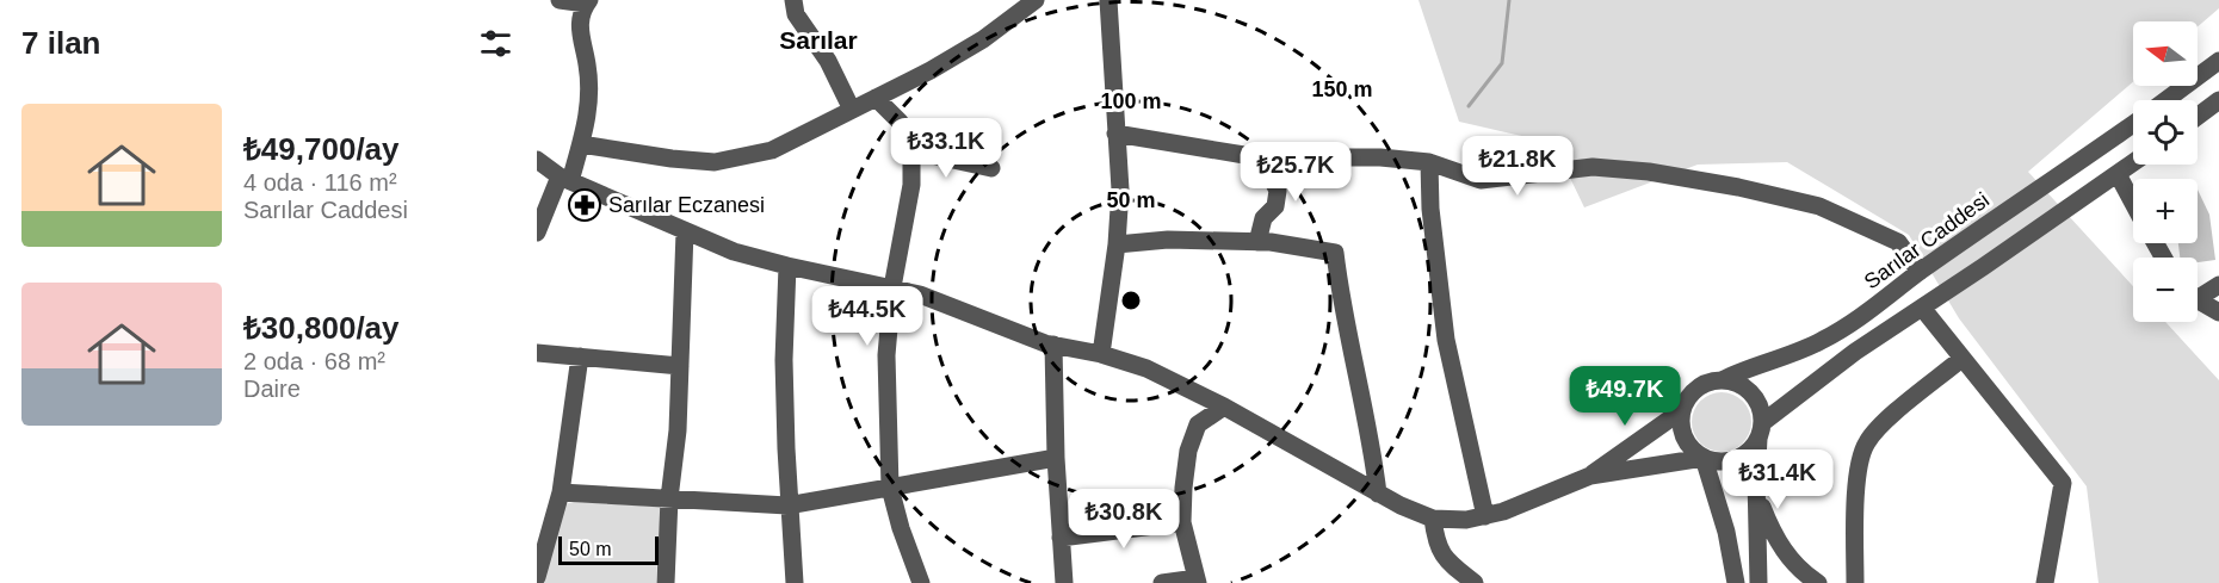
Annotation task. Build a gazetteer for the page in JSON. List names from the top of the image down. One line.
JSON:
{"streets":{"street":["Sarılar Caddesi"]},"districts":["Sarılar"],"places":{"pharmacy":["Sarılar Eczanesi"]},"scale_bar":"50 m","north":"left","page":{"heading":"7 ilan","map_buttons":["+","−"],"list":[{"name":"₺49,700/ay","note":"4 oda · 116 m² · Sarılar Caddesi"},{"name":"₺30,800/ay","note":"2 oda · 68 m² · Daire"}],"price":["₺33.1K","₺21.8K","₺25.7K","₺44.5K","₺49.7K","₺31.4K","₺30.8K"],"scale":"50 m"},"rings":["150 m","100 m","50 m"]}
